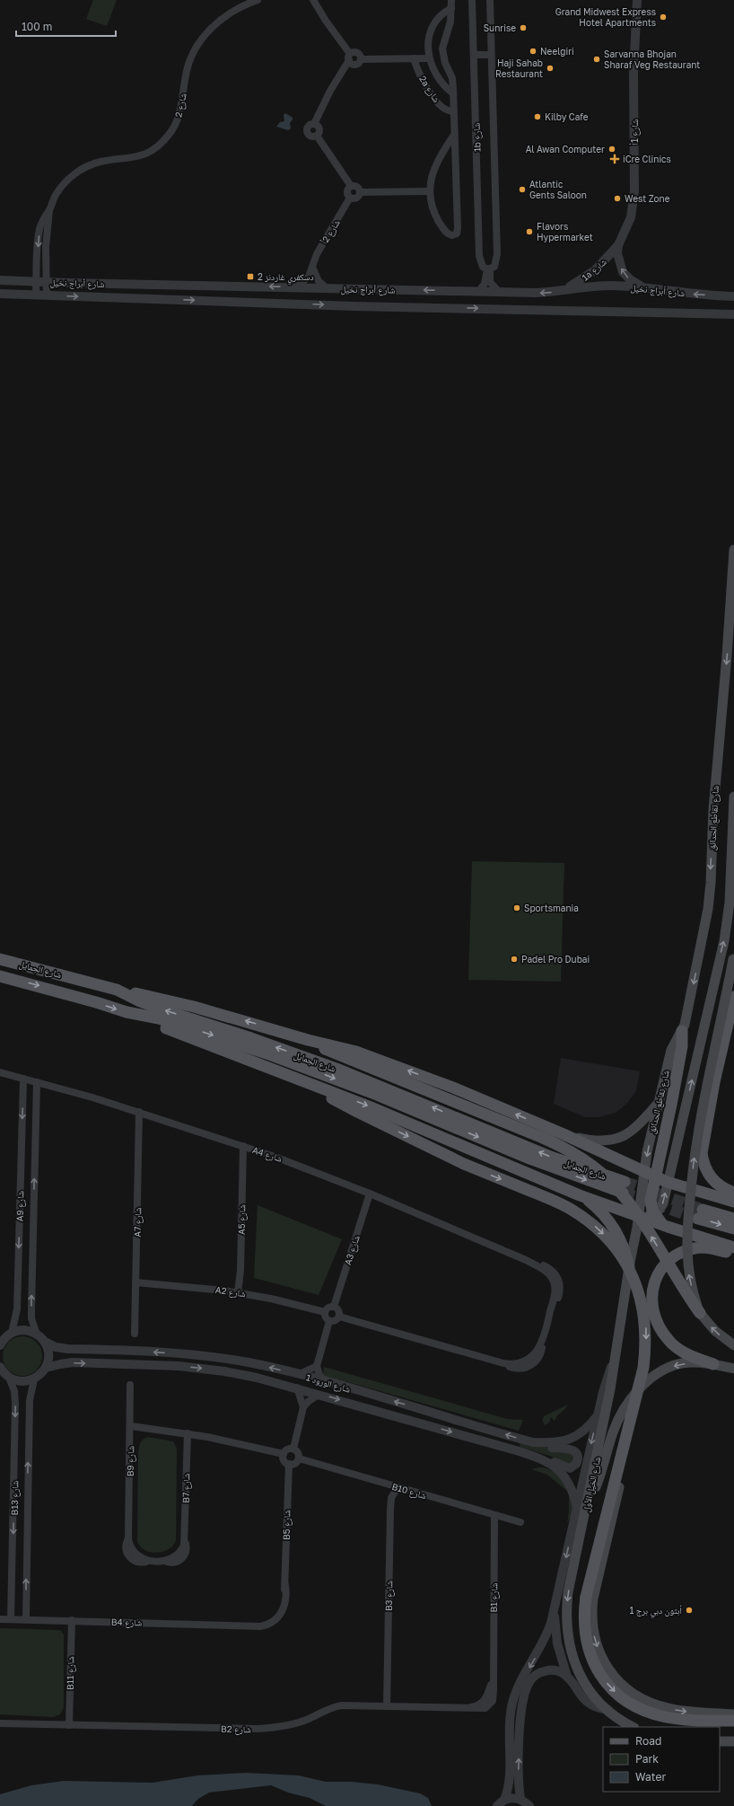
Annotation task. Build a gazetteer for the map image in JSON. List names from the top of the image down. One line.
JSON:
{"streets":{"main road":["شارع تقاطع الحدائق","شارع الجمايل","شارع الخيل الأول"],"street":["2a شارع","شارع 2","شارع 1أ","1b شارع","شارع 2أ","1a شارع","شارع أبراج نخيل","A4 شارع","A9 شارع","A5 شارع","A7 شارع","A3 شارع","A2 شارع","شارع الورود 1","B9 شارع","B7 شارع","B10 شارع","B13 شارع","B5 شارع","B3 شارع","B1 شارع","B4 شارع","B11 شارع","B2 شارع"]},"crossings":[["شارع 2","شارع أبراج نخيل"],["شارع 1أ","1a شارع"],["شارع 1أ","شارع أبراج نخيل"],["1b شارع","شارع أبراج نخيل"],["شارع 2أ","شارع أبراج نخيل"],["1a شارع","شارع أبراج نخيل"],["شارع تقاطع الحدائق","شارع الخيل الأول"],["A4 شارع","A9 شارع"],["A4 شارع","A5 شارع"],["A4 شارع","A7 شارع"],["A4 شارع","A3 شارع"],["A4 شارع","A2 شارع"],["A9 شارع","شارع الورود 1"],["A5 شارع","A2 شارع"],["A7 شارع","A2 شارع"],["A3 شارع","A2 شارع"],["B9 شارع","B7 شارع"],["B10 شارع","B5 شارع"],["B10 شارع","B3 شارع"],["B10 شارع","B1 شارع"],["B13 شارع","B4 شارع"],["B5 شارع","B4 شارع"],["B3 شارع","B2 شارع"],["B1 شارع","B2 شارع"],["B4 شارع","B11 شارع"],["B11 شارع","B2 شارع"]],"one_way":["شارع الخيل الأول"],"places":{"other":["Grand Midwest Express Hotel Apartments","Sunrise","Neelgiri","Sarvanna Bhojan Sharaf Veg Restaurant","Haji Sahab Restaurant","Kilby Cafe","Al Awan Computer","Atlantic Gents Saloon","West Zone","Flavors Hypermarket","Sportsmania","Padel Pro Dubai","أبتون دبي برج 1"],"health":["iCre Clinics"],"transit":["دسكفري غاردنز 2"]},"legend":["Road","Park","Water"],"scale_bar":"100 m"}
